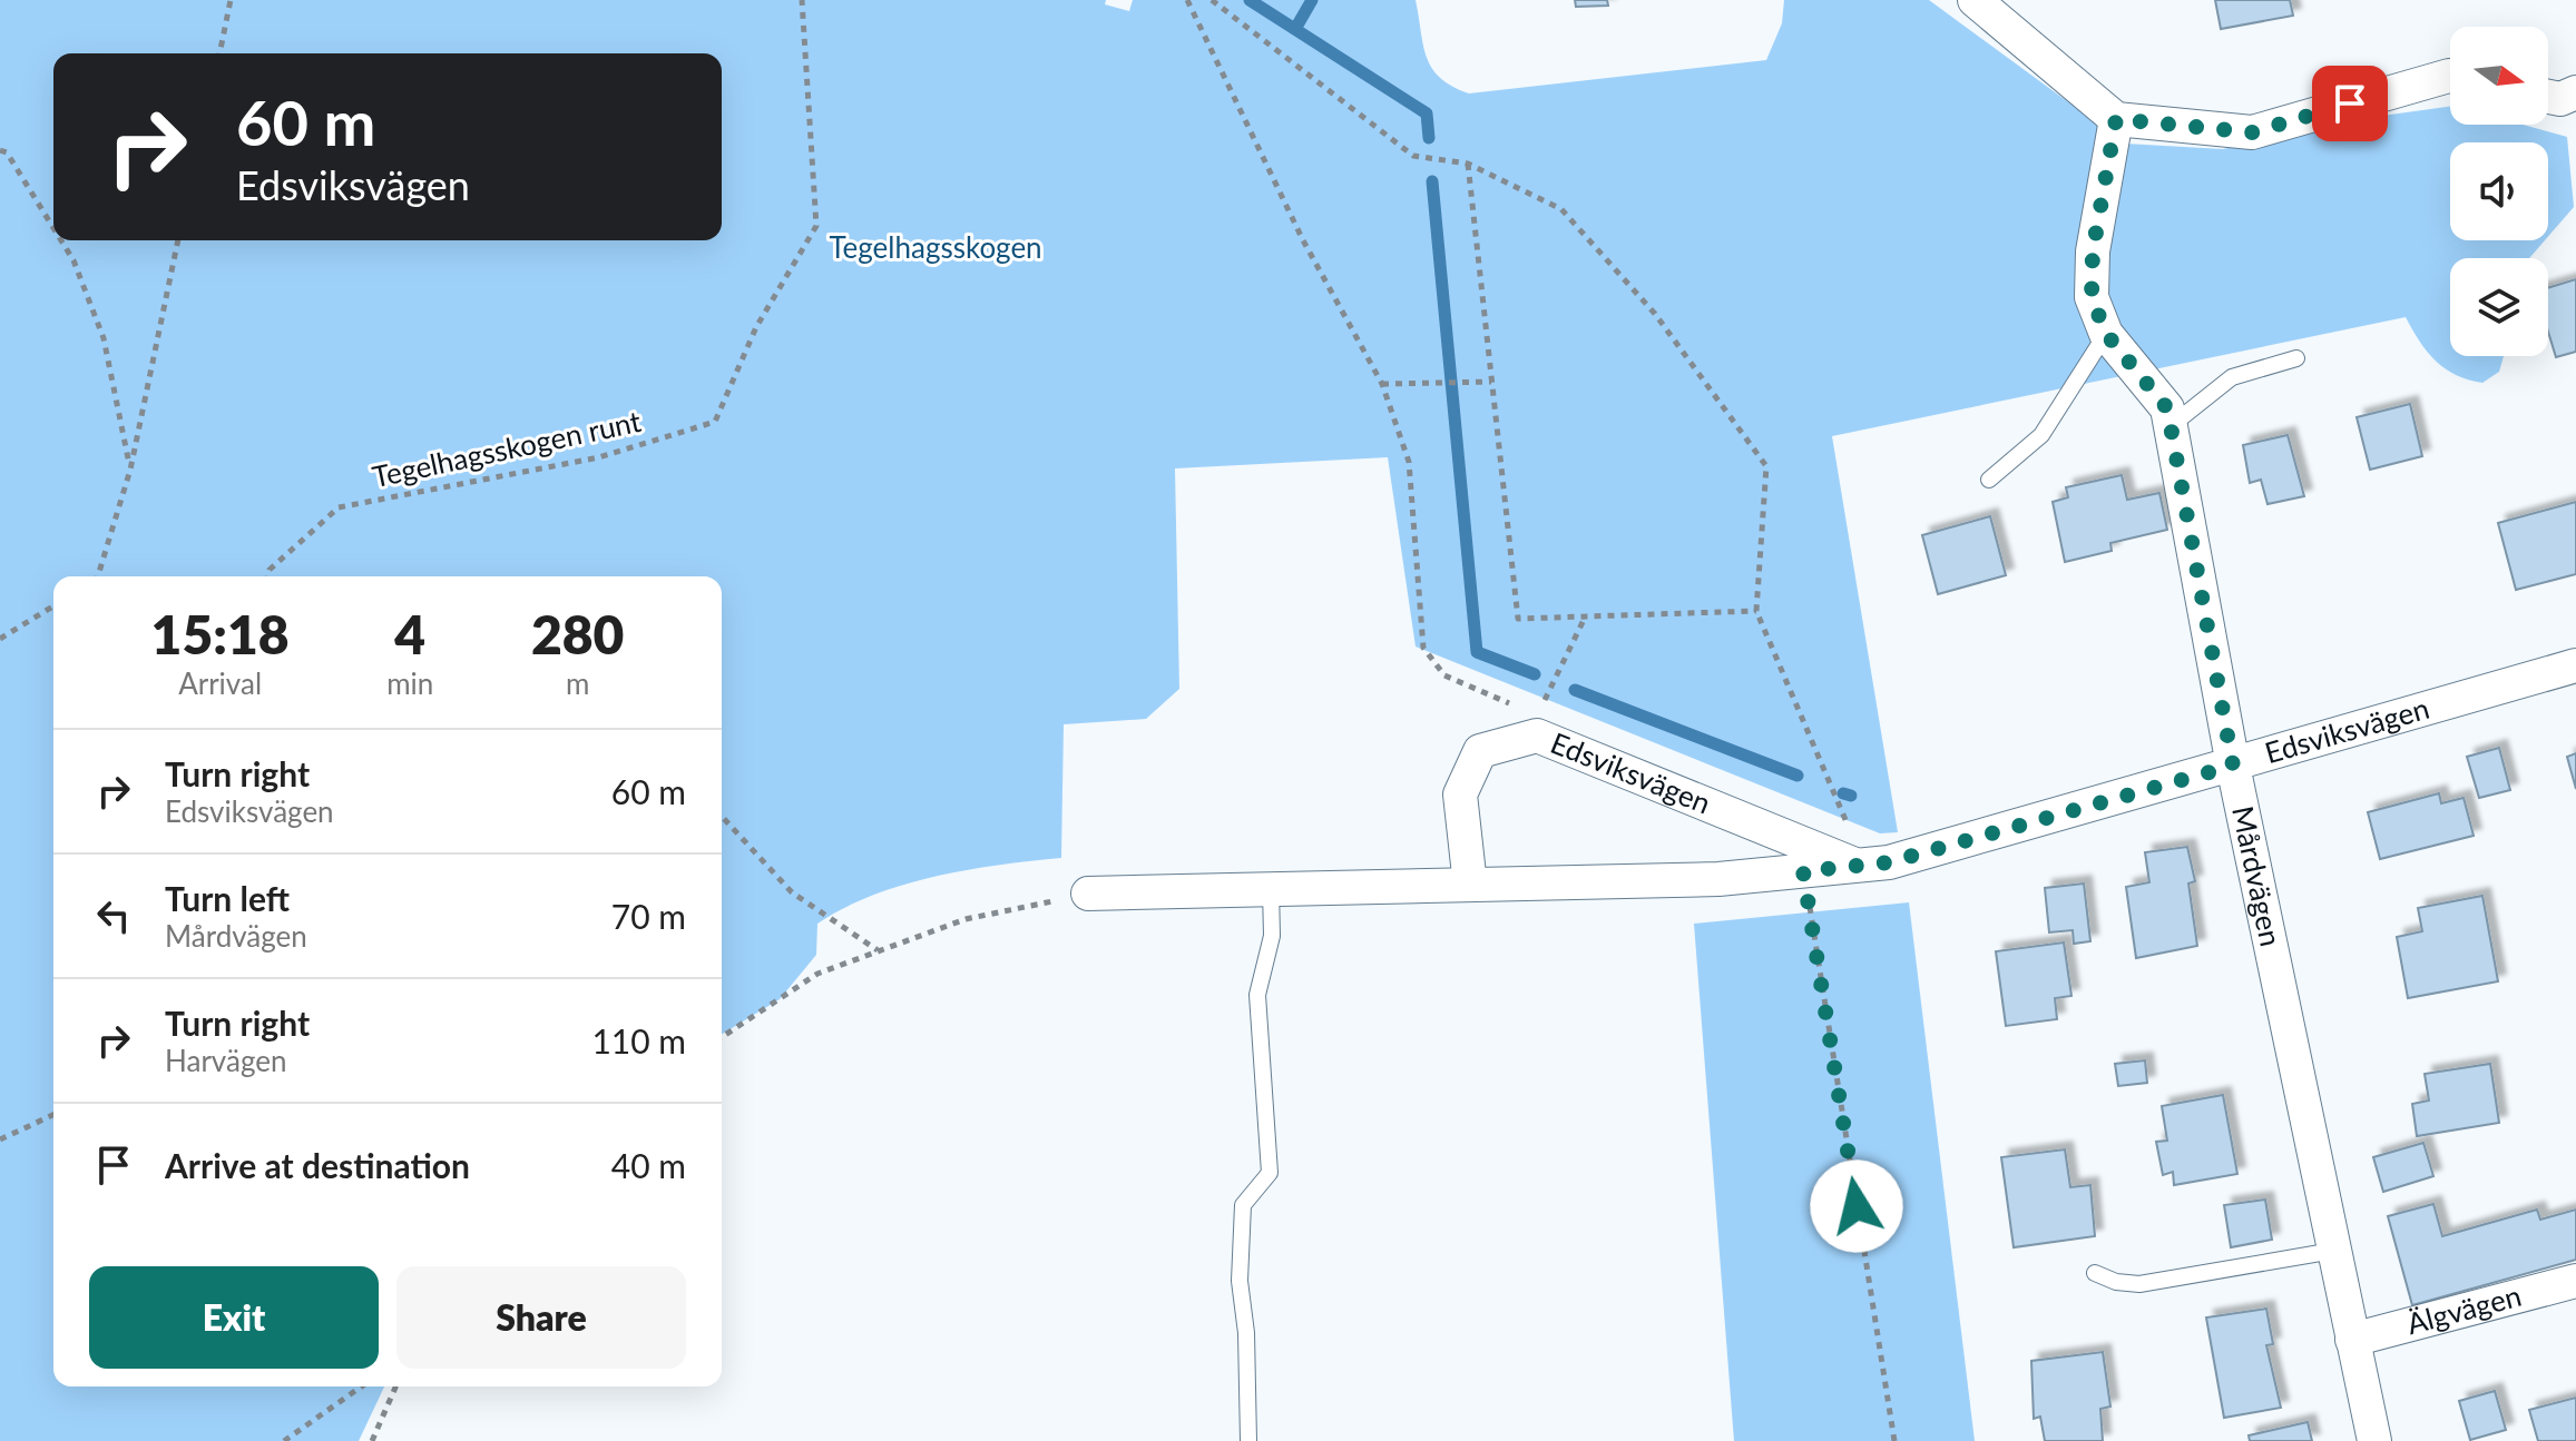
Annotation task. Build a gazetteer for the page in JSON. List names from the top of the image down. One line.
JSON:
{"streets":{"street":["Edsviksvägen","Mårdvägen","Älgvägen"],"path":["Tegelhagsskogen runt"]},"crossings":[["Edsviksvägen","Mårdvägen"],["Mårdvägen","Älgvägen"]],"parks":["Tegelhagsskogen"],"north":"right","page":{"turn":["60 m","Edsviksvägen"],"eta":["15:18","Arrival","4","min","280","m"],"list":[{"name":"Turn right","note":"Edsviksvägen","value":"60 m"},{"name":"Turn left","note":"Mårdvägen","value":"70 m"},{"name":"Turn right","note":"Harvägen","value":"110 m"},{"name":"Arrive at destination","value":"40 m"}],"buttons":["Exit","Share"]}}
